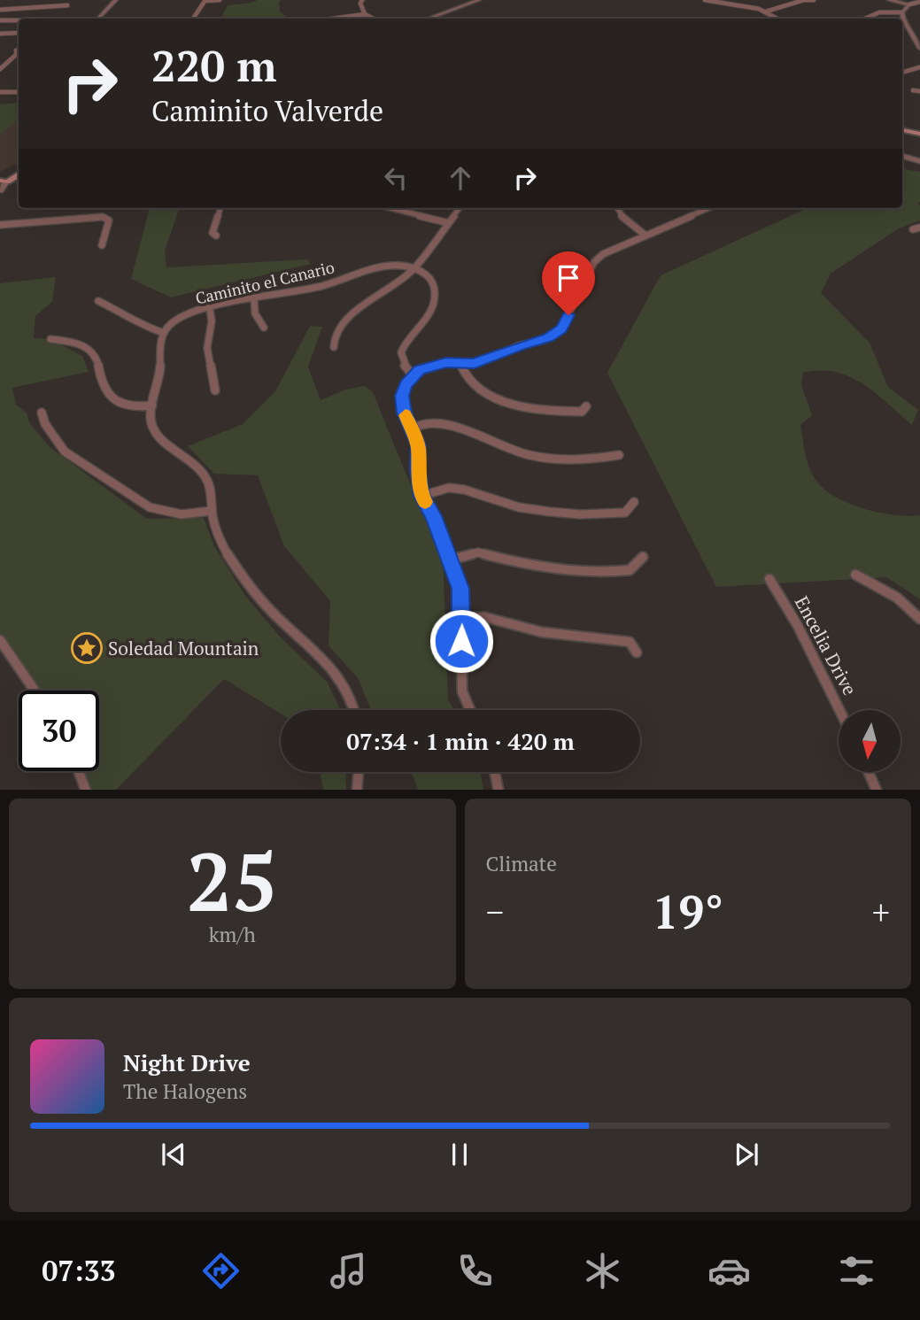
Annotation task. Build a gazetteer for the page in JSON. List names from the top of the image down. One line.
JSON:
{"streets":{"street":["Caminito el Canario","Encelia Drive"]},"places":{"place":["Soledad Mountain"]},"north":"bottom","page":{"turn":["220 m","Caminito Valverde"],"limit":"30","trip":"07:34 · 1 min · 420 m","tile":[["25","km/h"],"Climate"],"heat":["−","19°","+"],"song":["Night Drive","The Halogens"],"tabs":"07:33"}}
